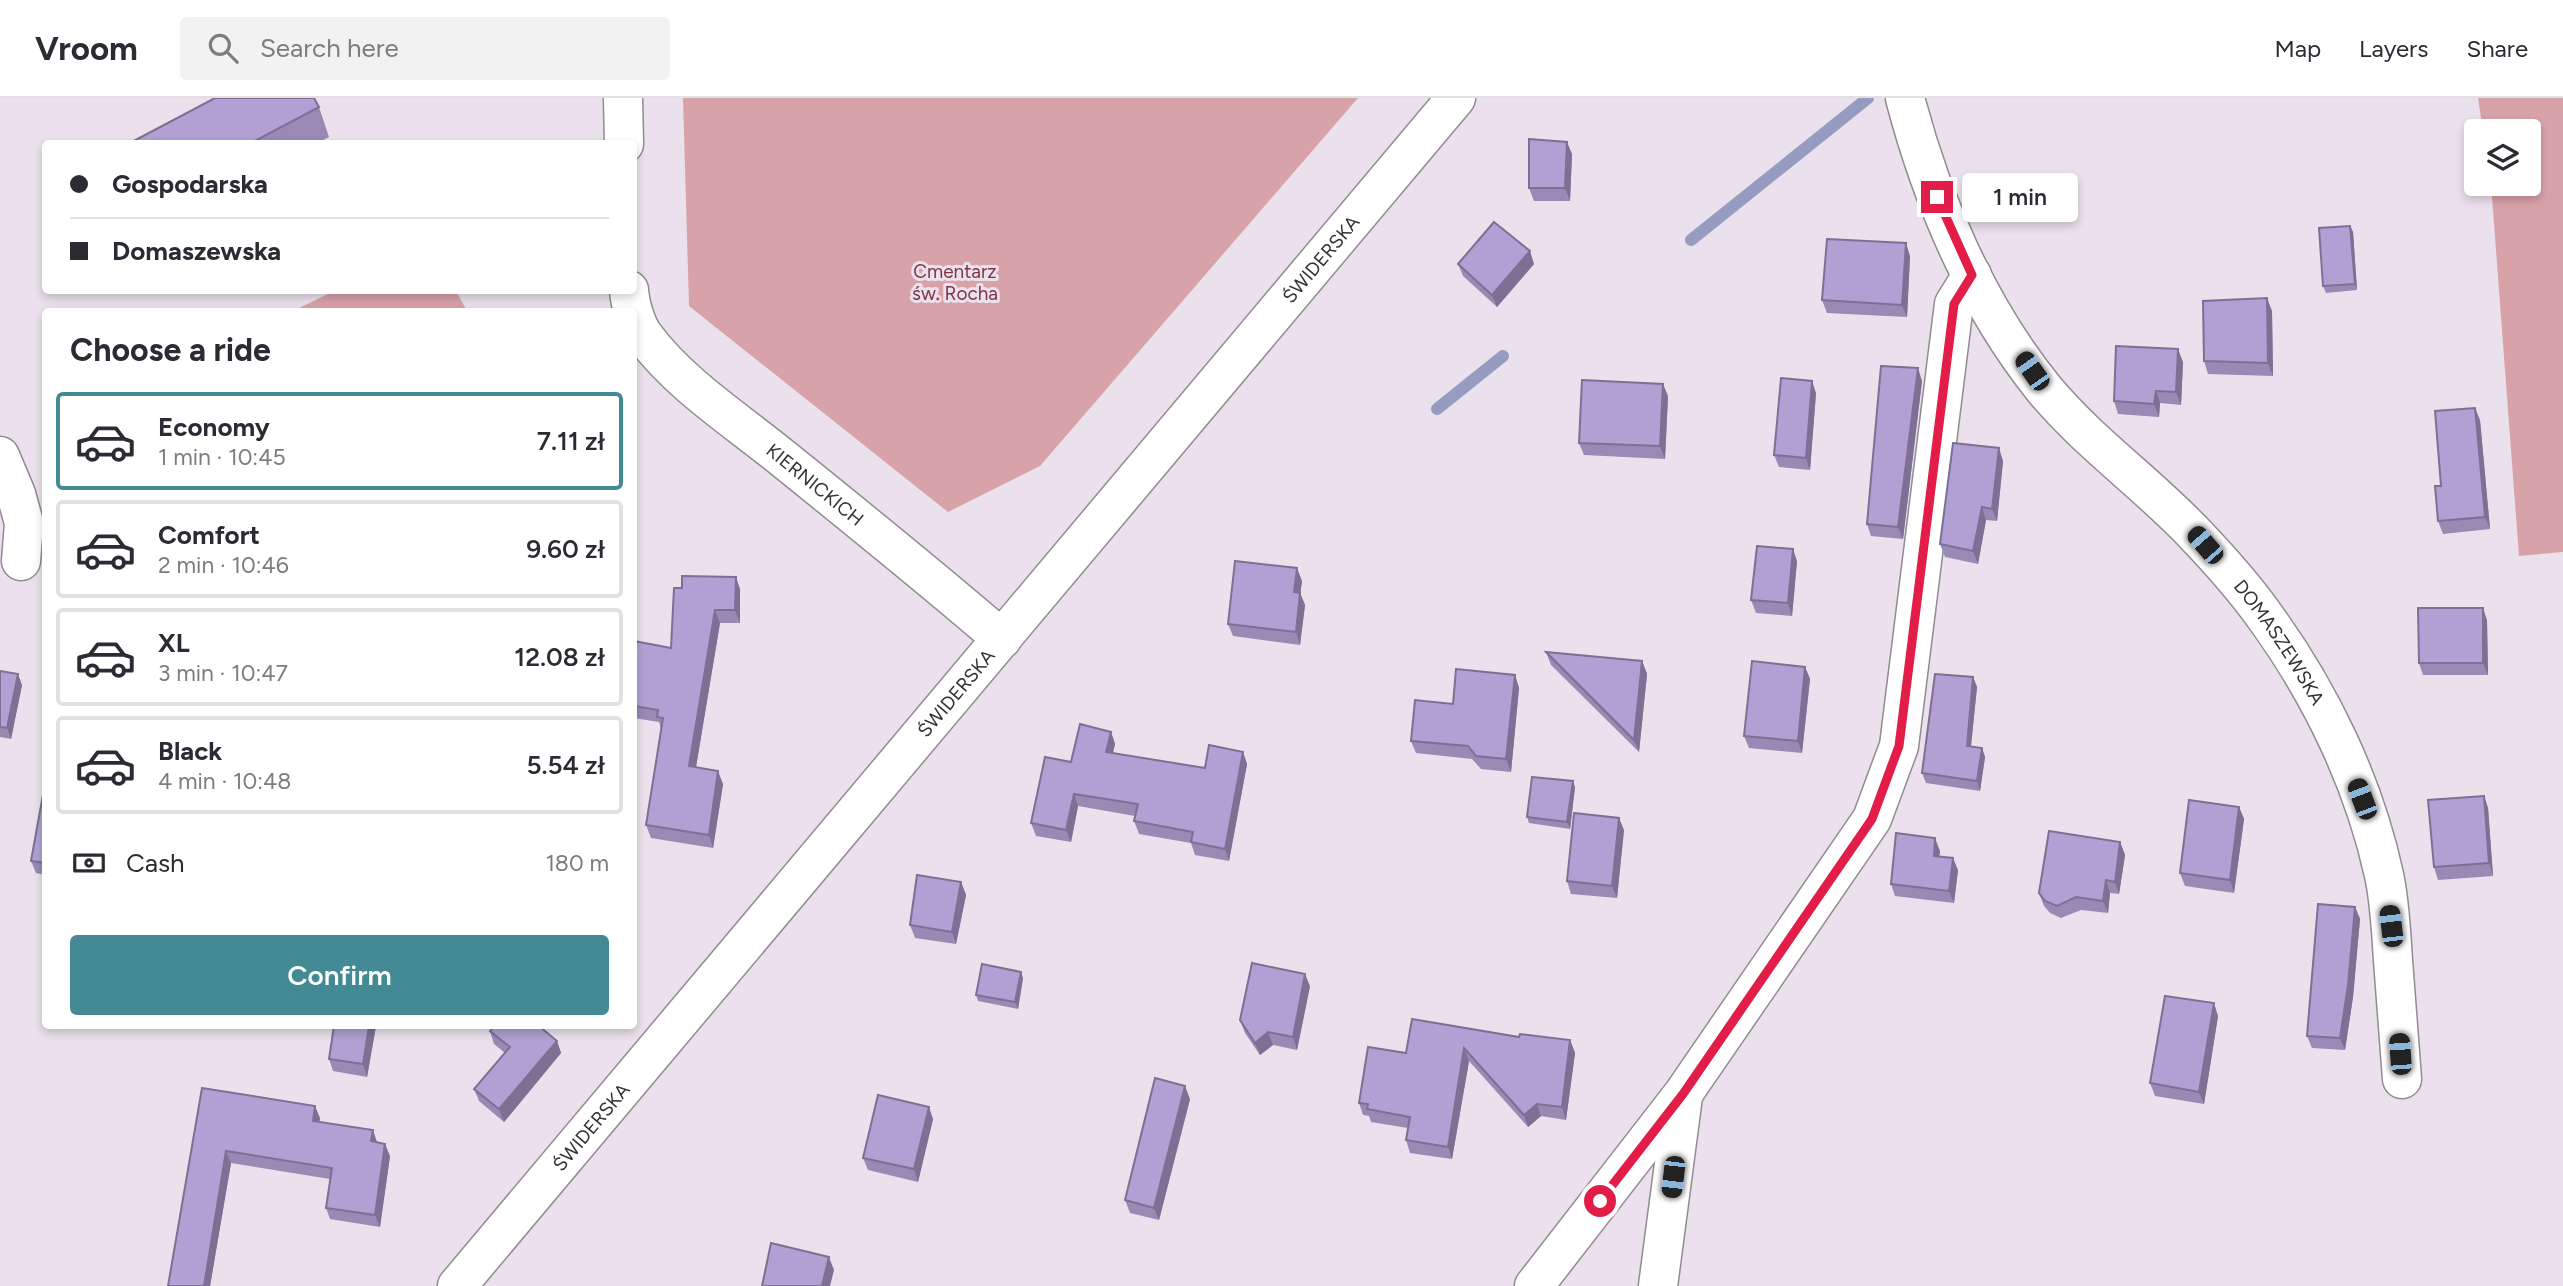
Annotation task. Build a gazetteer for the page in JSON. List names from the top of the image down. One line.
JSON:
{"streets":{"street":["ŚWIDERSKA","KIERNICKICH","DOMASZEWSKA"]},"crossings":[["ŚWIDERSKA","KIERNICKICH"]],"parks":["Cmentarz św. Rocha"],"page":{"header":"Vroom","search":"Search here","nav":["Map","Layers","Share"],"banner":["Gospodarska","Domaszewska"],"bubble":"1 min","heading":"Choose a ride","list":[{"name":"Economy","note":"1 min · 10:45","value":"7.11 zł"},{"name":"Comfort","note":"2 min · 10:46","value":"9.60 zł"},{"name":"XL","note":"3 min · 10:47","value":"12.08 zł"},{"name":"Black","note":"4 min · 10:48","value":"5.54 zł"}],"pay":["Cash","180 m"],"buttons":"Confirm"}}
